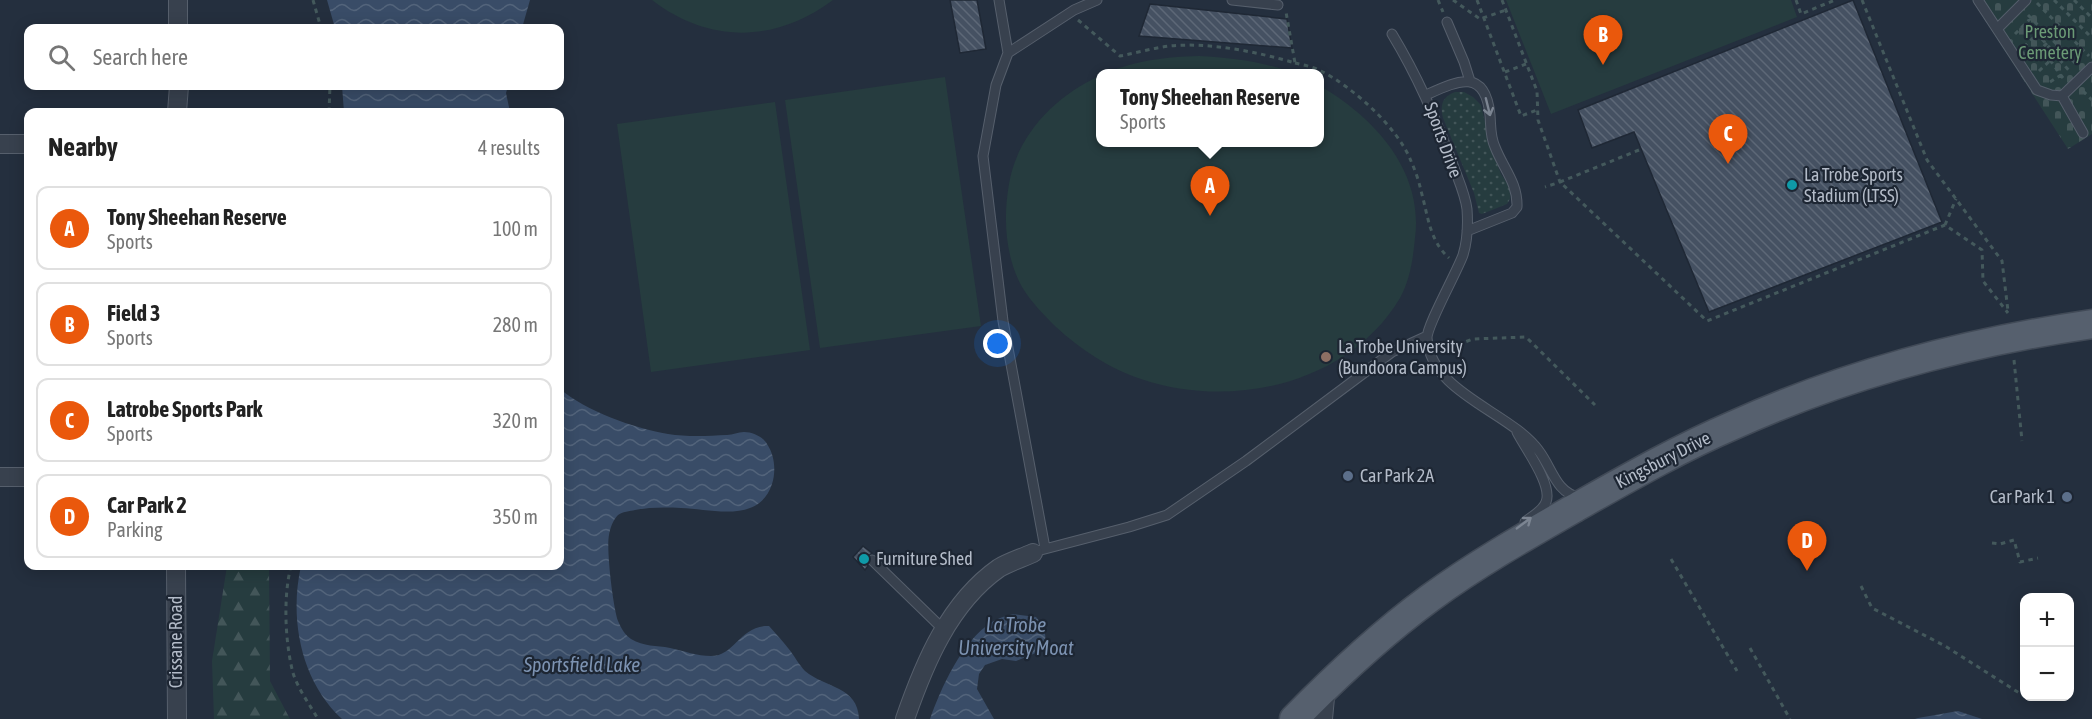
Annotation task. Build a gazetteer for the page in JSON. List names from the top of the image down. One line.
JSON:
{"streets":{"main road":["Kingsbury Drive"],"street":["Crissane Road"],"lane":["Sports Drive"]},"water":["La Trobe University Moat","Sportsfield Lake"],"parks":["Preston Cemetery"],"places":["La Trobe Sports Stadium (LTSS)","La Trobe University (Bundoora Campus)","Car Park 2A","Car Park 1","Furniture Shed"],"page":{"pins":["B","C","A","D"],"search":"Search here","popup":["Tony Sheehan Reserve","Sports"],"heading":["Nearby","4 results"],"list":[{"mark":"A","name":"Tony Sheehan Reserve","note":"Sports","value":"100 m"},{"mark":"B","name":"Field 3","note":"Sports","value":"280 m"},{"mark":"C","name":"Latrobe Sports Park","note":"Sports","value":"320 m"},{"mark":"D","name":"Car Park 2","note":"Parking","value":"350 m"}],"map_buttons":["+","−"]}}
